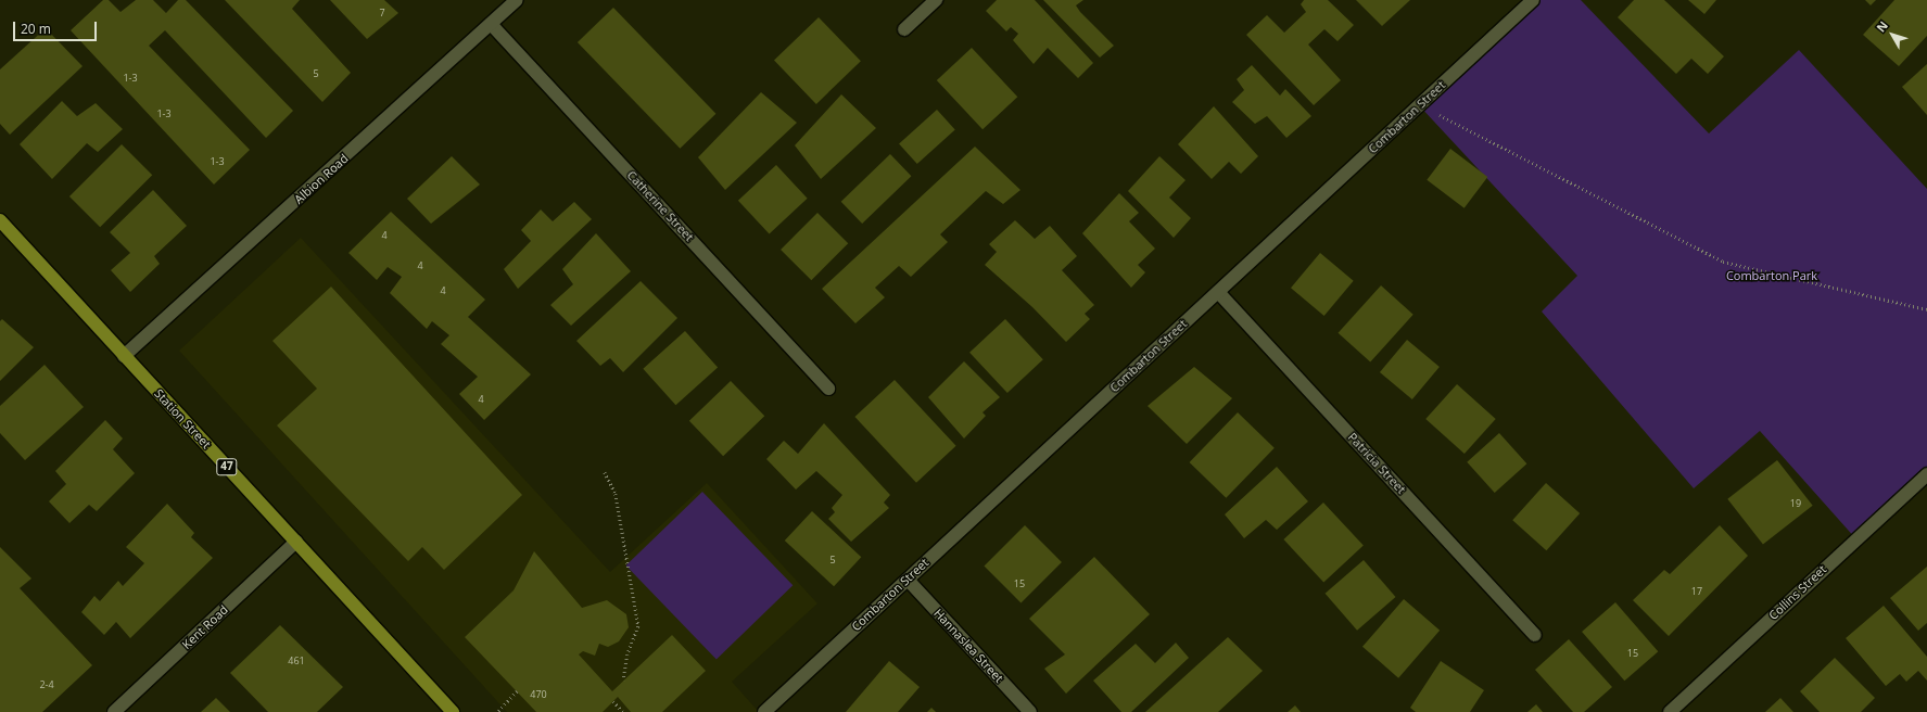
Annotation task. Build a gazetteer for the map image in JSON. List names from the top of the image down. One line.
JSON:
{"streets":{"main road":["Station Street","47"],"street":["Combarton Street","Albion Road","Catherine Street","Patricia Street","Collins Street","Kent Road","Hannaslea Street"]},"crossings":[["Combarton Street","Patricia Street"],["Combarton Street","Hannaslea Street"],["Albion Road","Catherine Street"],["Albion Road","Station Street"],["Station Street","Kent Road"]],"parks":["Combarton Park"],"house_numbers":["7","5","1-3","1-3","1-3","4","4","4","4","19","5","15","17","15","461","2-4","470"],"scale_bar":"20 m","north":"top left"}
